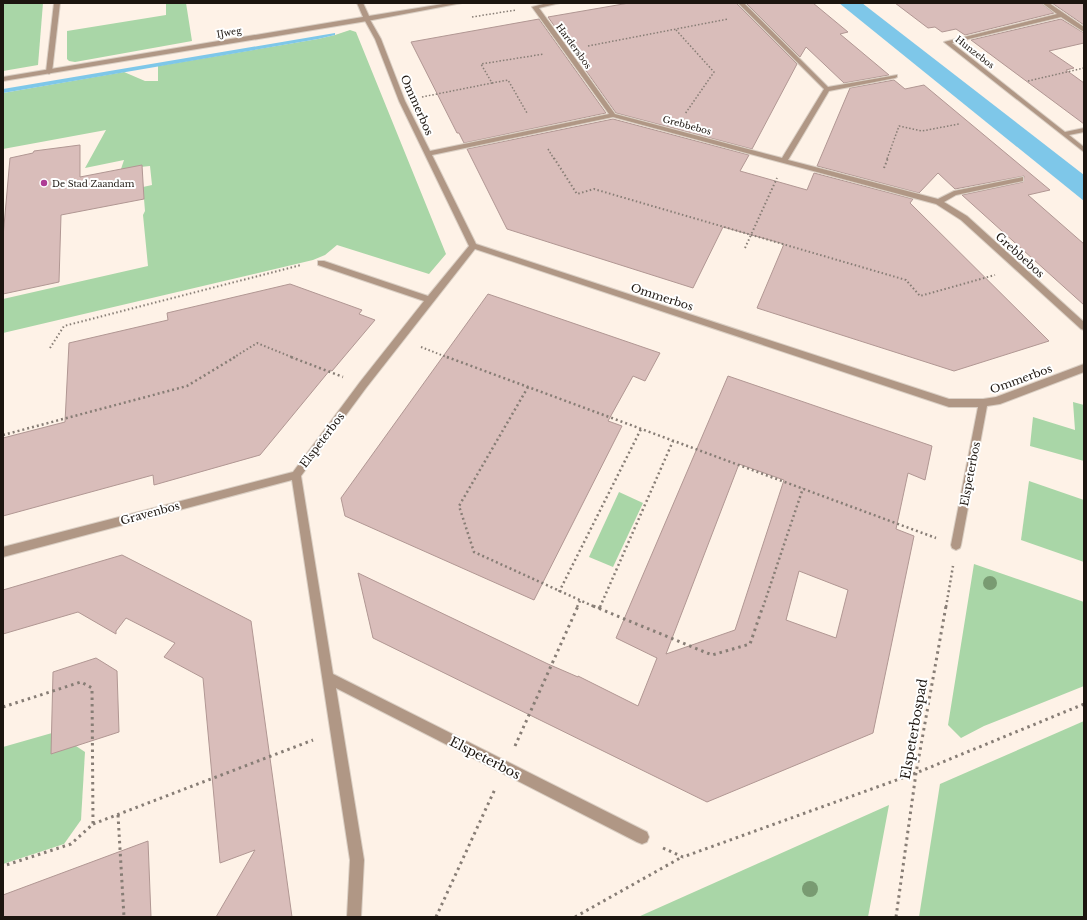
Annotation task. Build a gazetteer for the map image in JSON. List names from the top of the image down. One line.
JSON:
{"streets":{"street":["IJweg","Hardersbos","Hunzebos","Ommerbos","Grebbebos","Elspeterbos","Gravenbos"],"path":["Elspeterbospad"]},"crossings":[["IJweg","Ommerbos"],["Hardersbos","Grebbebos"],["Ommerbos","Grebbebos"],["Ommerbos","Elspeterbos"],["Elspeterbos","Gravenbos"],["Elspeterbos","Elspeterbospad"]],"places":["De Stad Zaandam"]}
